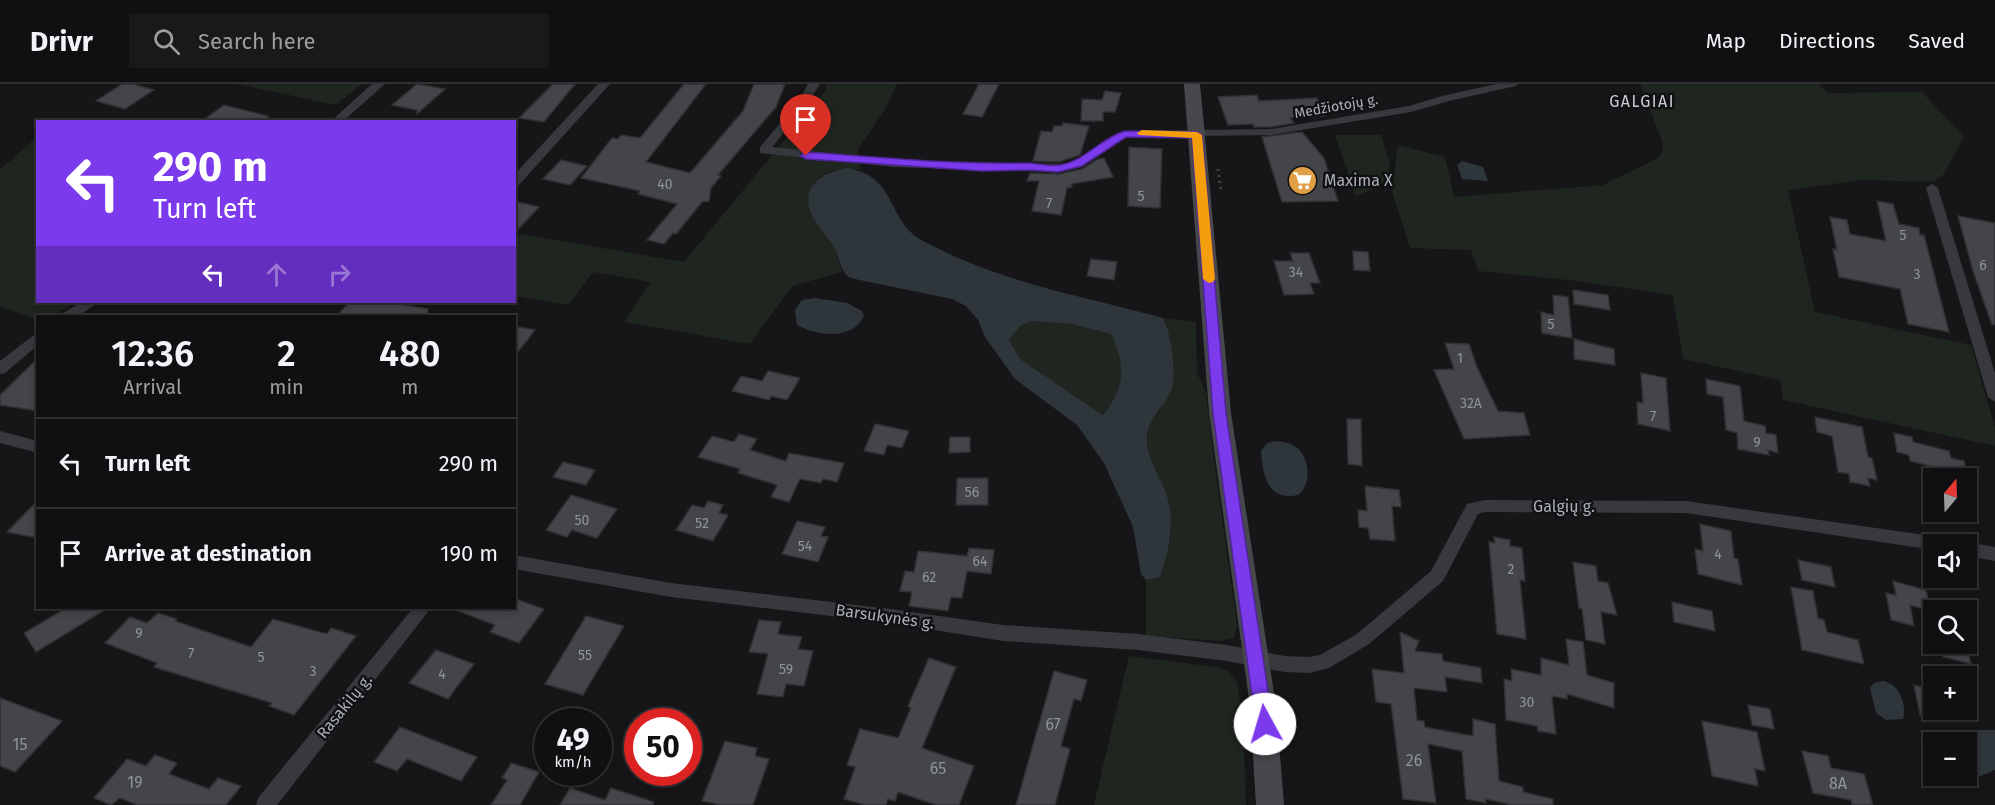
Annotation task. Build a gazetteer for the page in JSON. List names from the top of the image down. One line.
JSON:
{"streets":{"street":["Medžiotojų g.","Galgių g.","Barsukynės g.","Rasakilų g."]},"crossings":[["Galgių g.","Barsukynės g."]],"districts":["GALGIAI"],"places":{"supermarket":["Maxima X"]},"house_numbers":["40","5","7","5","6","34","3","5","1","32A","7","9","56","50","52","54","4","64","2","62","9","7","55","5","59","3","4","30","67","15","26","65","19","8A"],"north":"top","page":{"header":"Drivr","search":"Search here","nav":["Map","Directions","Saved"],"turn":["290 m","Turn left"],"eta":["12:36","Arrival","2","min","480","m"],"list":[{"name":"Turn left","value":"290 m"},{"name":"Arrive at destination","value":"190 m"}],"map_buttons":["+","−"],"speed":"49 km/h","limit":"50"}}
